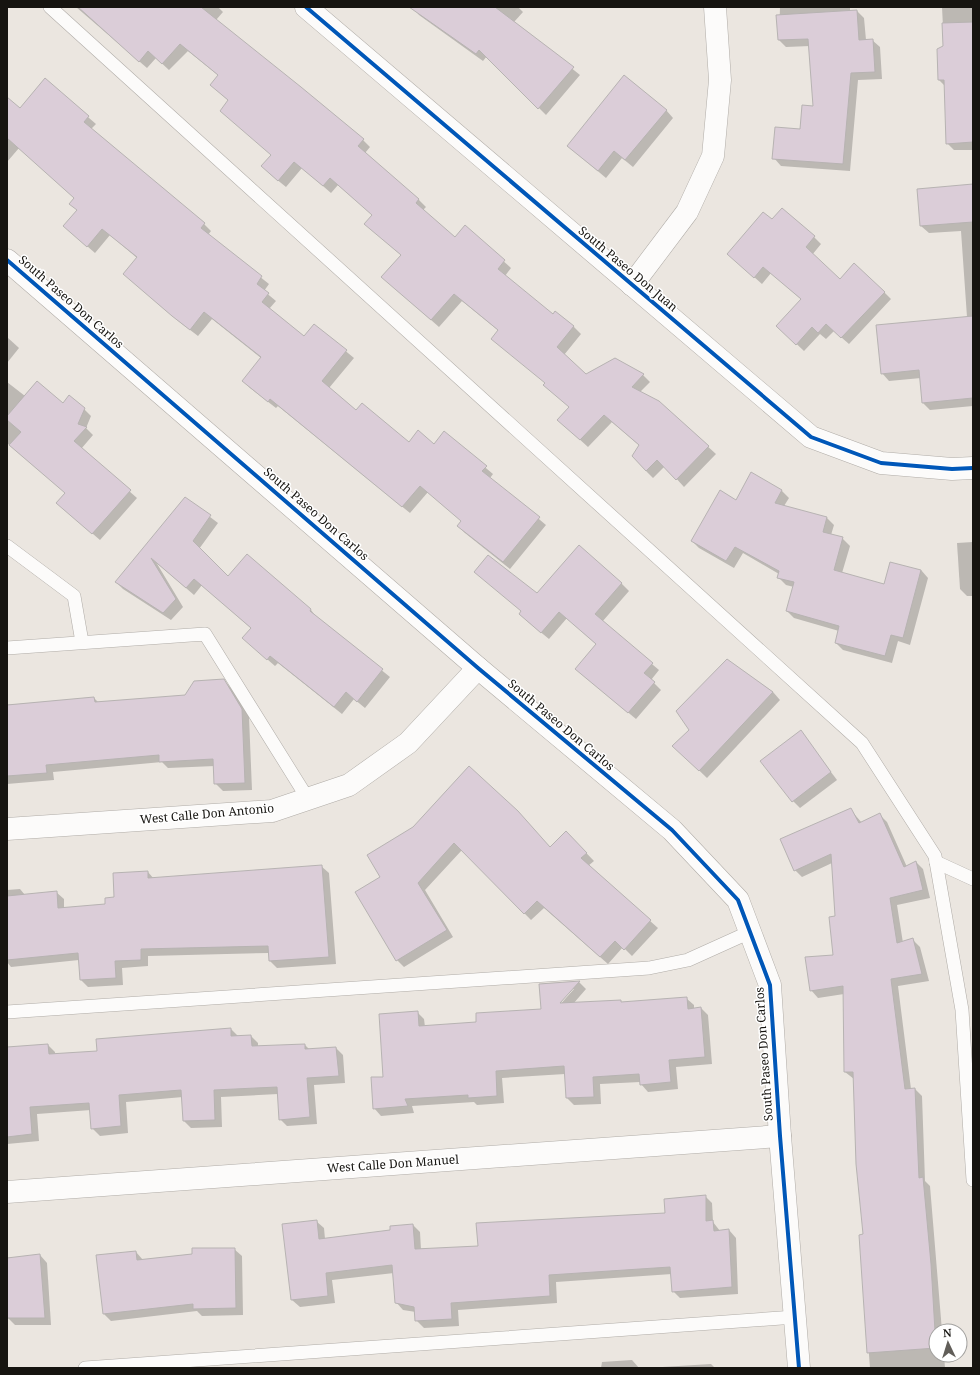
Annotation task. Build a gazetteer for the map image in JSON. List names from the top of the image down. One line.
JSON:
{"streets":{"street":["South Paseo Don Juan","South Paseo Don Carlos","West Calle Don Antonio","West Calle Don Manuel"]},"crossings":[["South Paseo Don Carlos","West Calle Don Antonio"],["South Paseo Don Carlos","West Calle Don Manuel"]],"north":"top"}
